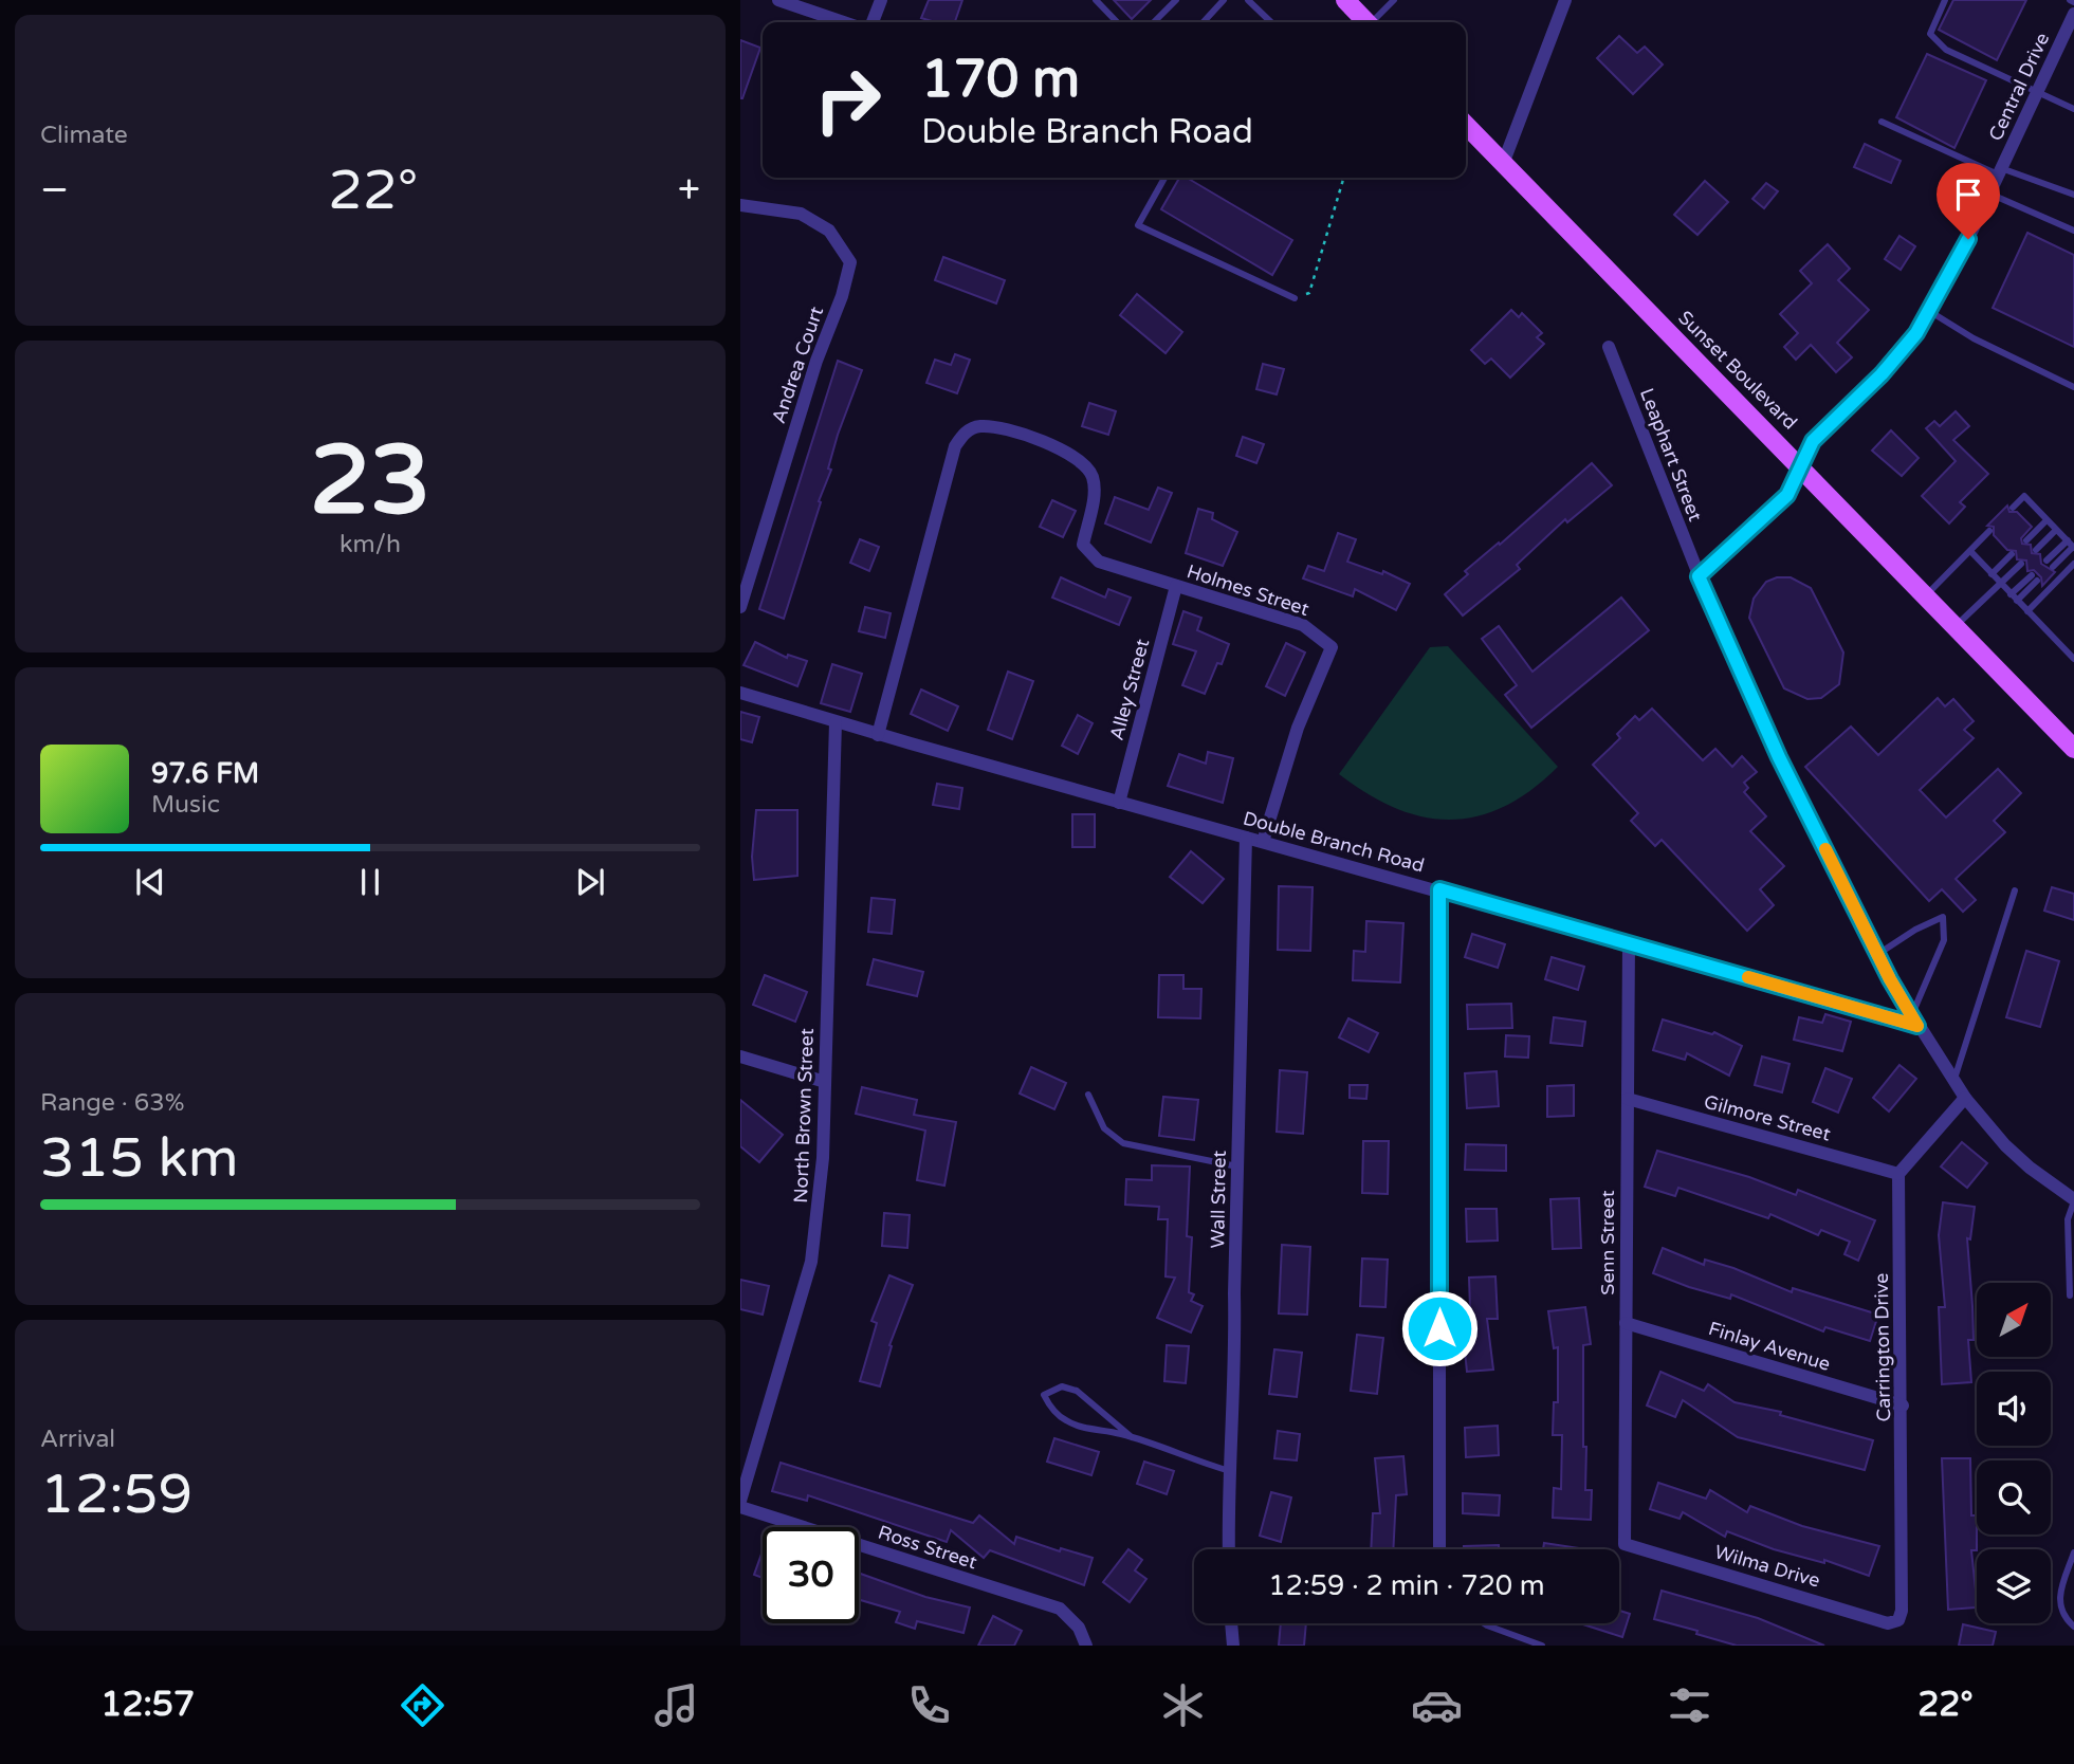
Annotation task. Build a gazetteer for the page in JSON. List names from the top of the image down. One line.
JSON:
{"streets":{"main road":["Sunset Boulevard"],"street":["Central Drive","Andrea Court","Leaphart Street","Holmes Street","Alley Street","Double Branch Road","North Brown Street","Gilmore Street","Wall Street","Senn Street","Finlay Avenue","Carrington Drive","Ross Street","Wilma Drive"]},"crossings":[["Central Drive","Sunset Boulevard"],["Leaphart Street","Double Branch Road"],["Holmes Street","Alley Street"],["Holmes Street","Double Branch Road"],["Alley Street","Double Branch Road"],["Double Branch Road","North Brown Street"],["Double Branch Road","Wall Street"],["Double Branch Road","Senn Street"],["Gilmore Street","Senn Street"],["Gilmore Street","Carrington Drive"],["Senn Street","Finlay Avenue"],["Senn Street","Wilma Drive"],["Finlay Avenue","Carrington Drive"],["Carrington Drive","Wilma Drive"]],"north":"top right","page":{"tile":["Climate",["23","km/h"],["Range · 63%","315 km"],["Arrival","12:59"]],"turn":["170 m","Double Branch Road"],"heat":["−","22°","+"],"song":["97.6 FM","Music"],"limit":"30","trip":"12:59 · 2 min · 720 m","tabs":["12:57","22°"]}}
